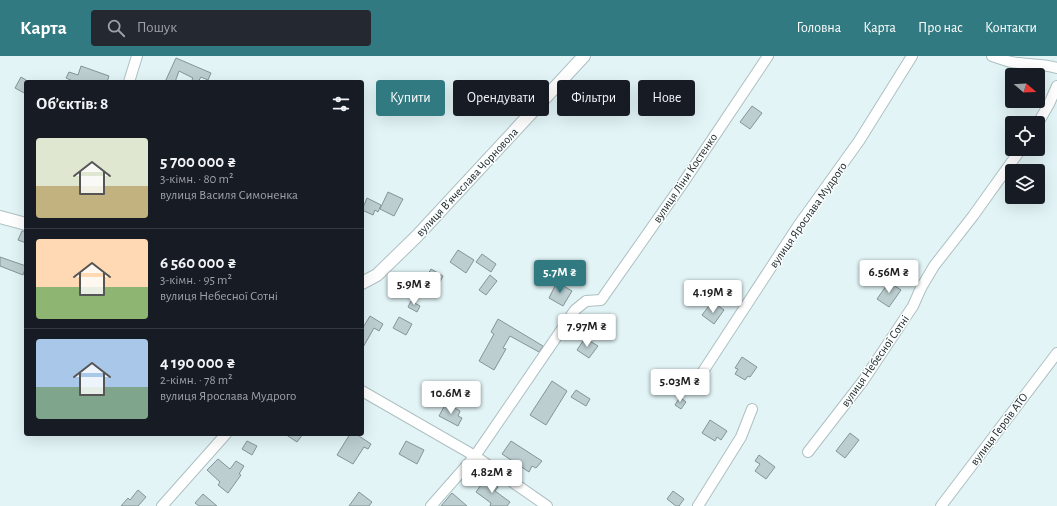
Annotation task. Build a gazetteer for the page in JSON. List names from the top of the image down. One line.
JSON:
{"streets":{"street":["вулиця Ліни Костенко","вулиця Вʼячеслава Чорновола","вулиця Ярослава Мудрого","вулиця Небесної Сотні","вулиця Героїв АТО"]},"north":"right","page":{"header":"Карта","search":"Пошук","nav":["Головна","Карта","Про нас","Контакти"],"chip":["Купити","Орендувати","Фільтри","Нове"],"heading":"Об’єктів: 8","list":[{"name":"5 700 000 ₴","note":"3-кімн. · 80 m² · вулиця Василя Симоненка"},{"name":"6 560 000 ₴","note":"3-кімн. · 95 m² · вулиця Небесної Сотні"},{"name":"4 190 000 ₴","note":"2-кімн. · 78 m² · вулиця Ярослава Мудрого"}],"price":["5.7M ₴","6.56M ₴","5.9M ₴","4.19M ₴","7.97M ₴","5.03M ₴","10.6M ₴","4.82M ₴"]}}
